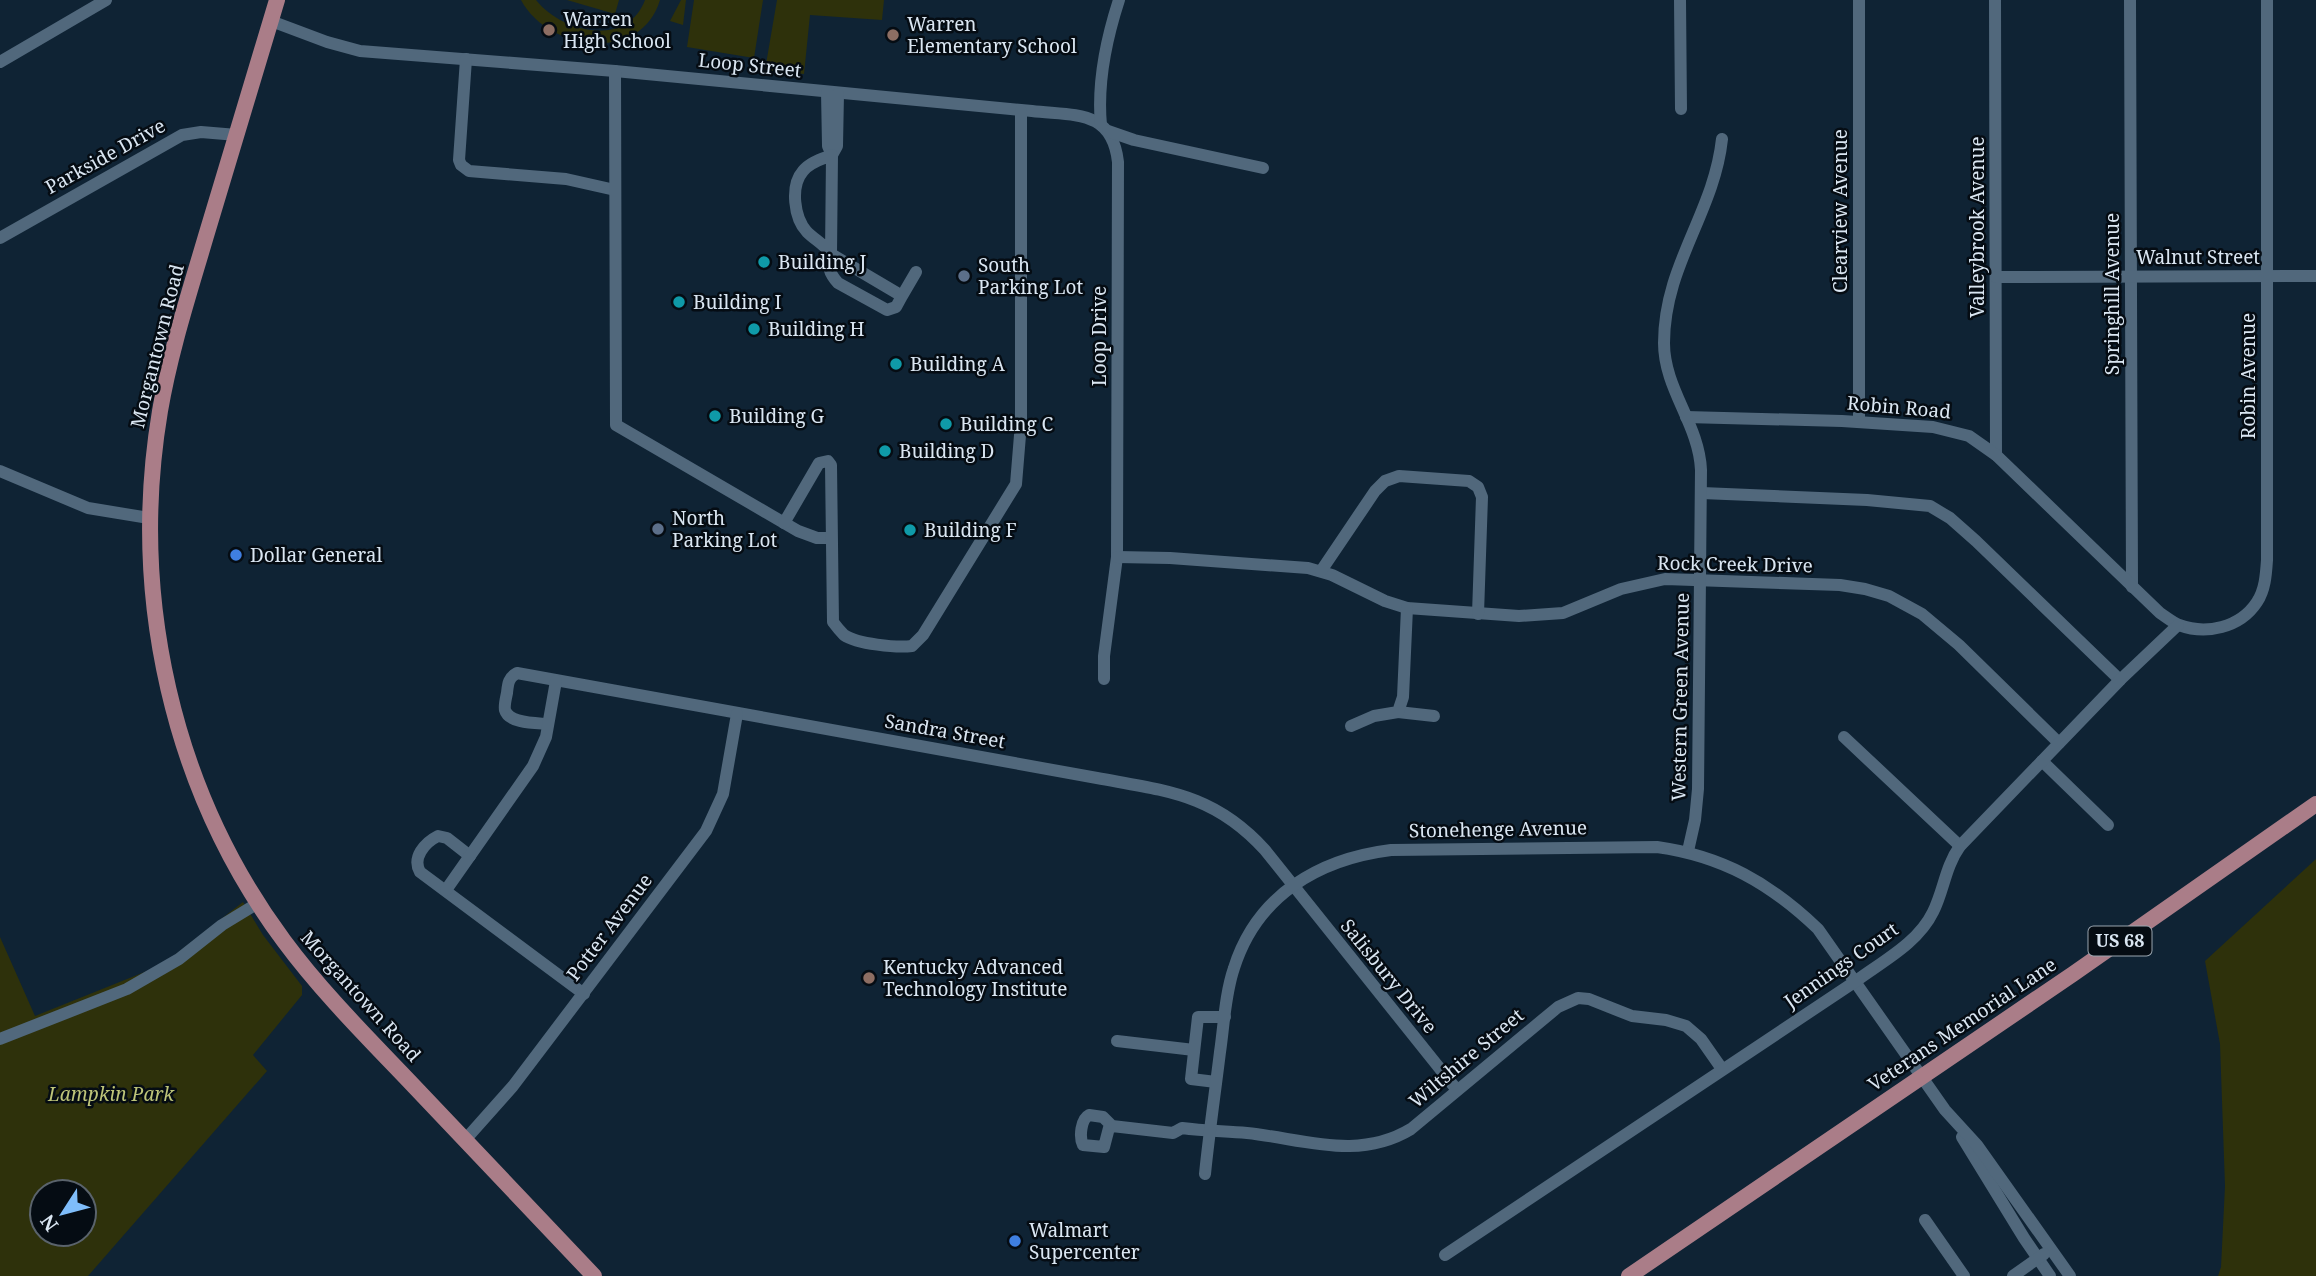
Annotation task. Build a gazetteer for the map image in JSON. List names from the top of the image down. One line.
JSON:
{"streets":{"main road":["Morgantown Road","US 68","Veterans Memorial Lane"],"street":["Loop Street","Parkside Drive","Clearview Avenue","Valleybrook Avenue","Walnut Street","Springhill Avenue","Loop Drive","Robin Avenue","Robin Road","Rock Creek Drive","Western Green Avenue","Sandra Street","Stonehenge Avenue","Potter Avenue","Jennings Court","Salisbury Drive","Wiltshire Street"]},"crossings":[["Loop Street","Loop Drive"],["Loop Street","Morgantown Road"],["Parkside Drive","Morgantown Road"],["Clearview Avenue","Robin Road"],["Valleybrook Avenue","Walnut Street"],["Valleybrook Avenue","Robin Road"],["Walnut Street","Springhill Avenue"],["Walnut Street","Robin Avenue"],["Springhill Avenue","Robin Road"],["Loop Drive","Rock Creek Drive"],["Morgantown Road","Potter Avenue"],["Robin Avenue","Jennings Court"],["Robin Road","Western Green Avenue"],["Rock Creek Drive","Western Green Avenue"],["Rock Creek Drive","Jennings Court"],["Western Green Avenue","Stonehenge Avenue"],["Sandra Street","Stonehenge Avenue"],["Sandra Street","Potter Avenue"],["Sandra Street","Salisbury Drive"],["Stonehenge Avenue","Jennings Court"],["Stonehenge Avenue","Salisbury Drive"],["Stonehenge Avenue","Veterans Memorial Lane"],["Stonehenge Avenue","Wiltshire Street"],["Jennings Court","Wiltshire Street"],["Salisbury Drive","Wiltshire Street"]],"parks":["Lampkin Park"],"places":["Warren High School","Warren Elementary School","Building J","South Parking Lot","Building I","Building H","Building A","Building G","Building C","Building D","North Parking Lot","Building F","Dollar General","Kentucky Advanced Technology Institute","Walmart Supercenter"],"north":"bottom left"}
